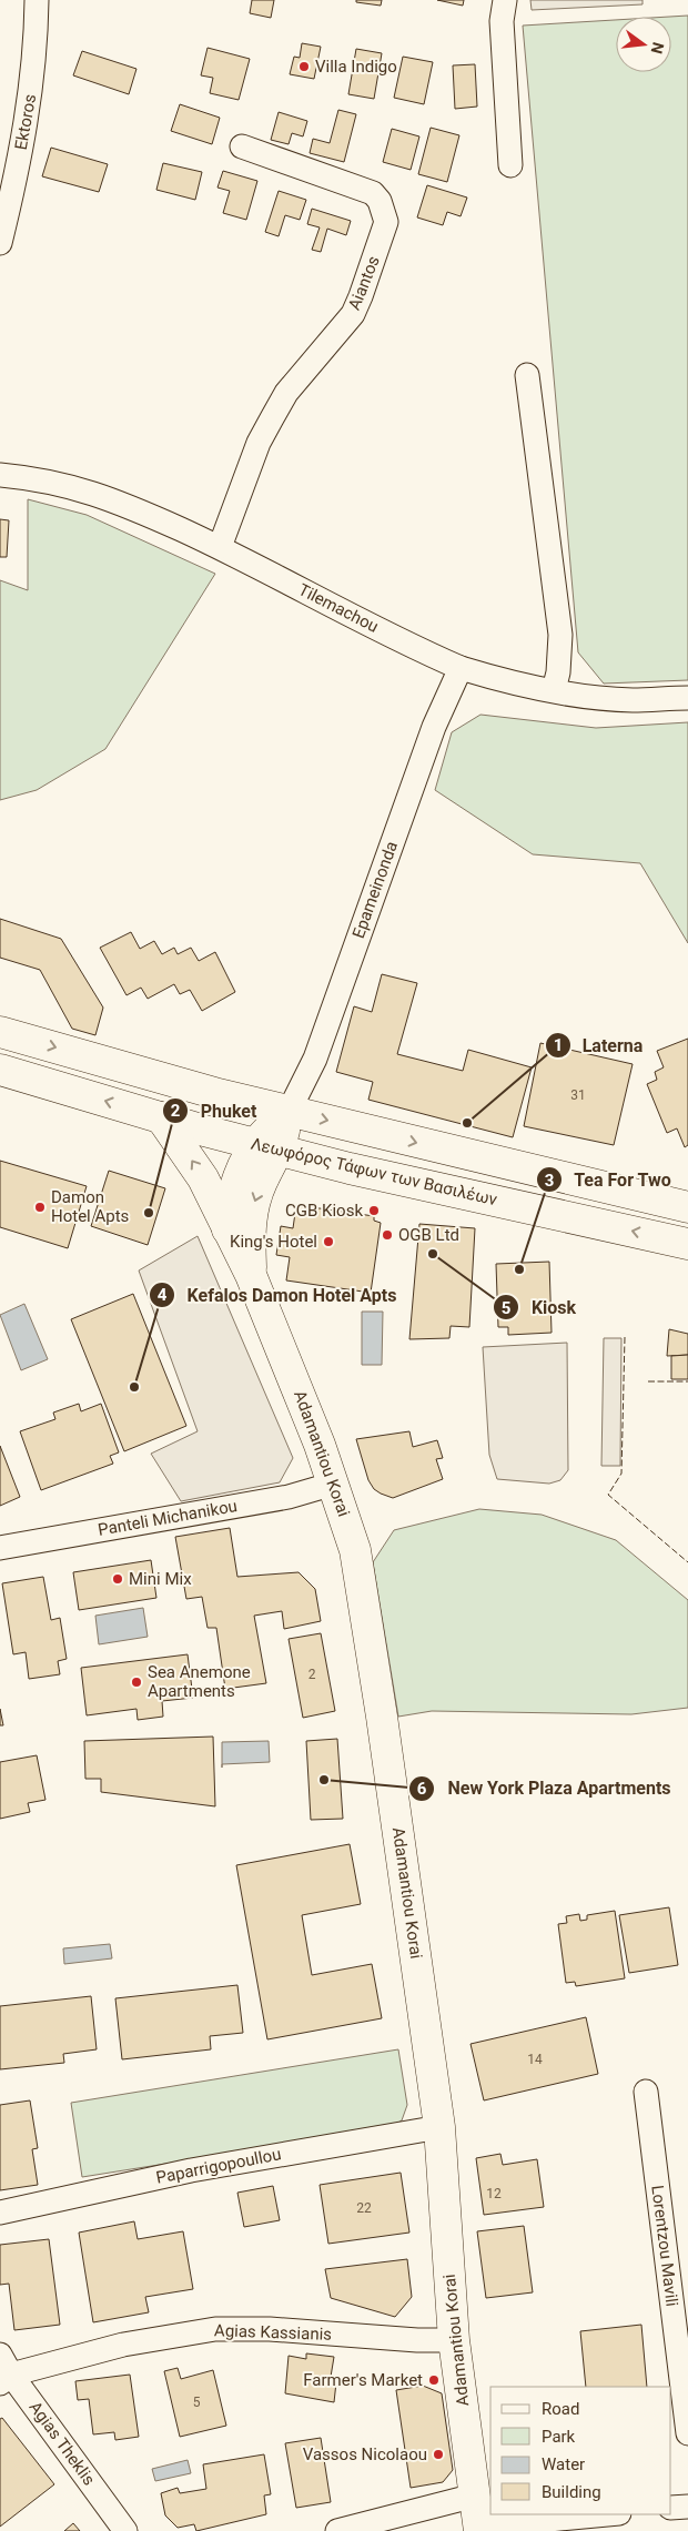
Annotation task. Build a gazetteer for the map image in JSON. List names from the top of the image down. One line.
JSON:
{"streets":{"main road":["Λεωφόρος Τάφων των Βασιλέων","Adamantiou Korai"],"street":["Ektoros","Aiantos","Tilemachou","Epameinonda","Panteli Michanikou","Paparrigopoullou","Lorentzou Mavili","Agias Kassianis","Agias Theklis"]},"crossings":[["Aiantos","Tilemachou"],["Tilemachou","Epameinonda"],["Epameinonda","Adamantiou Korai"],["Λεωφόρος Τάφων των Βασιλέων","Adamantiou Korai"],["Adamantiou Korai","Panteli Michanikou"],["Adamantiou Korai","Paparrigopoullou"],["Adamantiou Korai","Agias Kassianis"],["Agias Kassianis","Agias Theklis"]],"places":["Villa Indigo","Laterna","Damon Hotel Apts","CGB Kiosk","Phuket","OGB Ltd","King's Hotel","Kiosk","Tea For Two","Kefalos Damon Hotel Apts","Mini Mix","Sea Anemone Apartments","New York Plaza Apartments","Farmer's Market","Vassos Nicolaou"],"house_numbers":["31","2","14","12","22","5"],"legend":["Road","Park","Water","Building"],"north":"right"}
